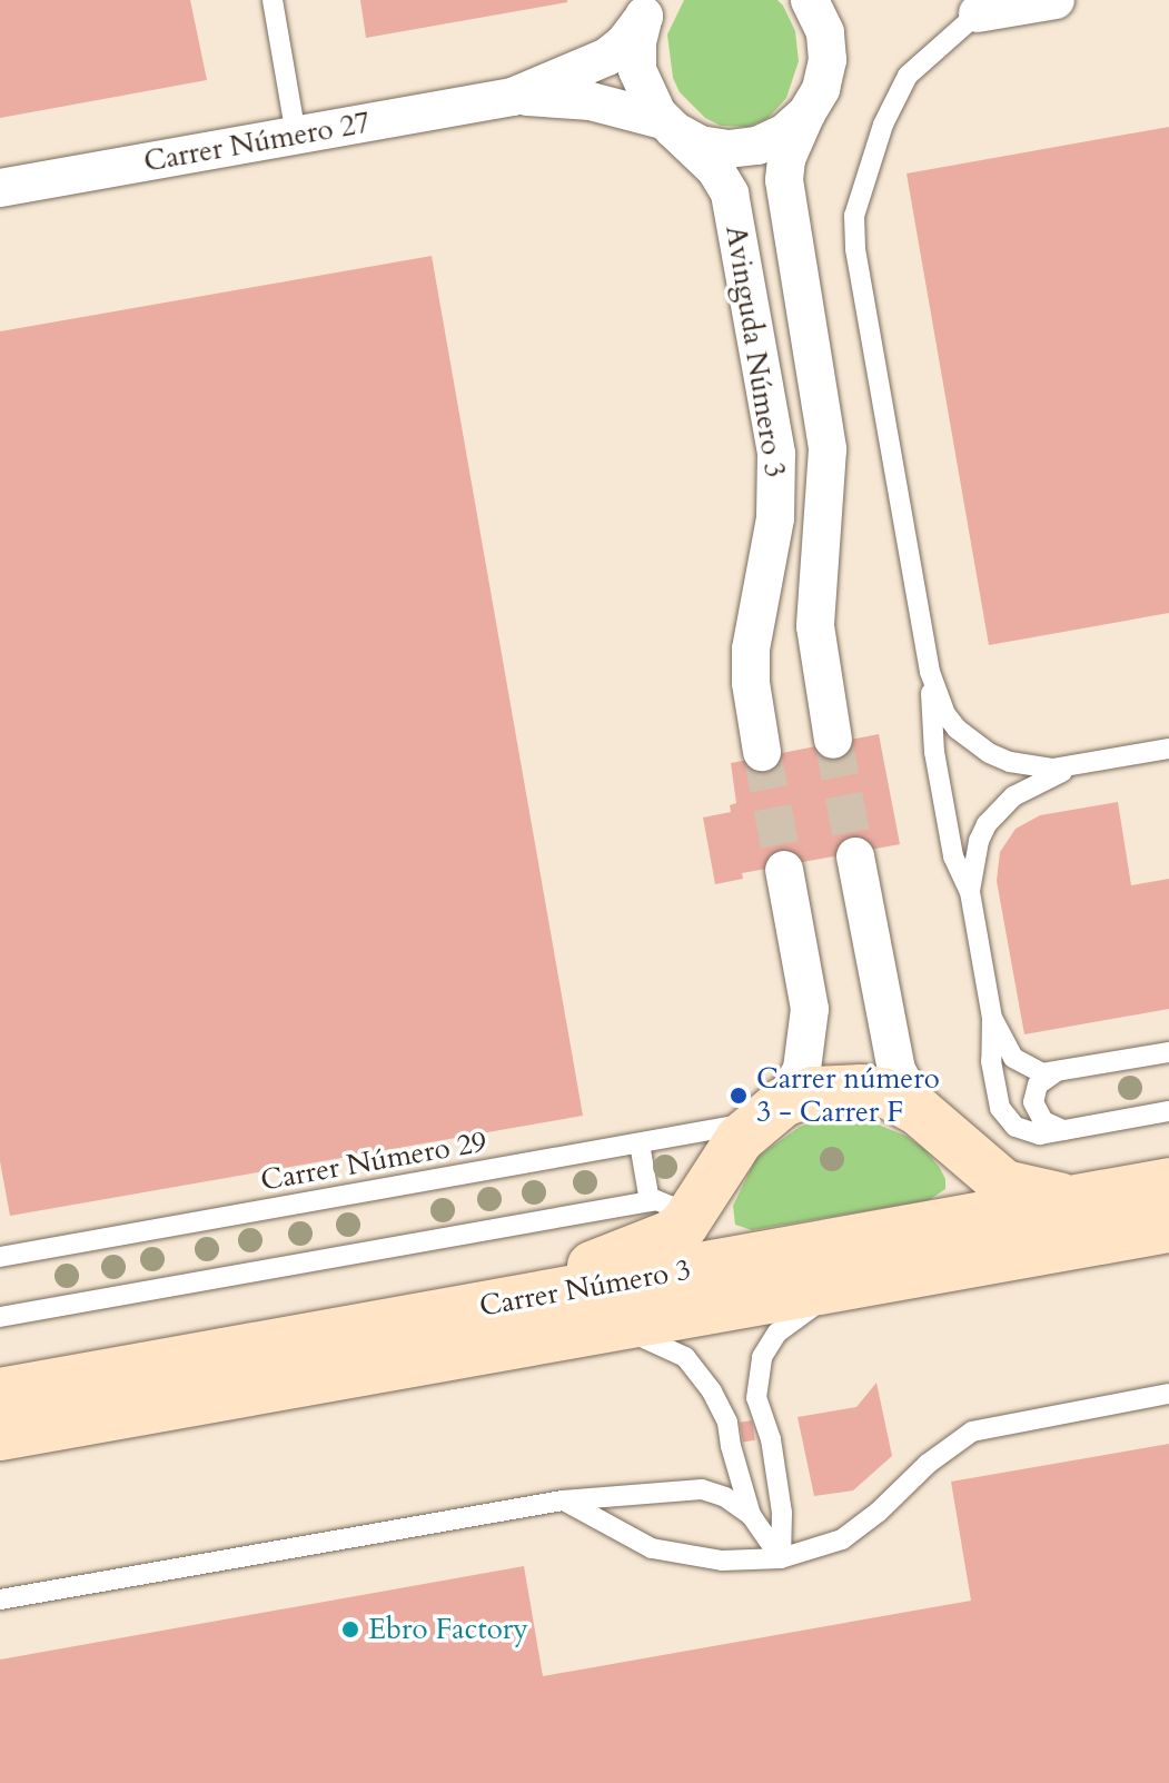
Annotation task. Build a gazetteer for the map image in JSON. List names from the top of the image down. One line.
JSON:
{"streets":{"main road":["Carrer Número 3"],"street":["Carrer Número 27","Avinguda Número 3"],"lane":["Carrer Número 29"]},"crossings":[["Carrer Número 27","Avinguda Número 3"]],"places":["Carrer número 3 - Carrer F","Ebro Factory"]}
